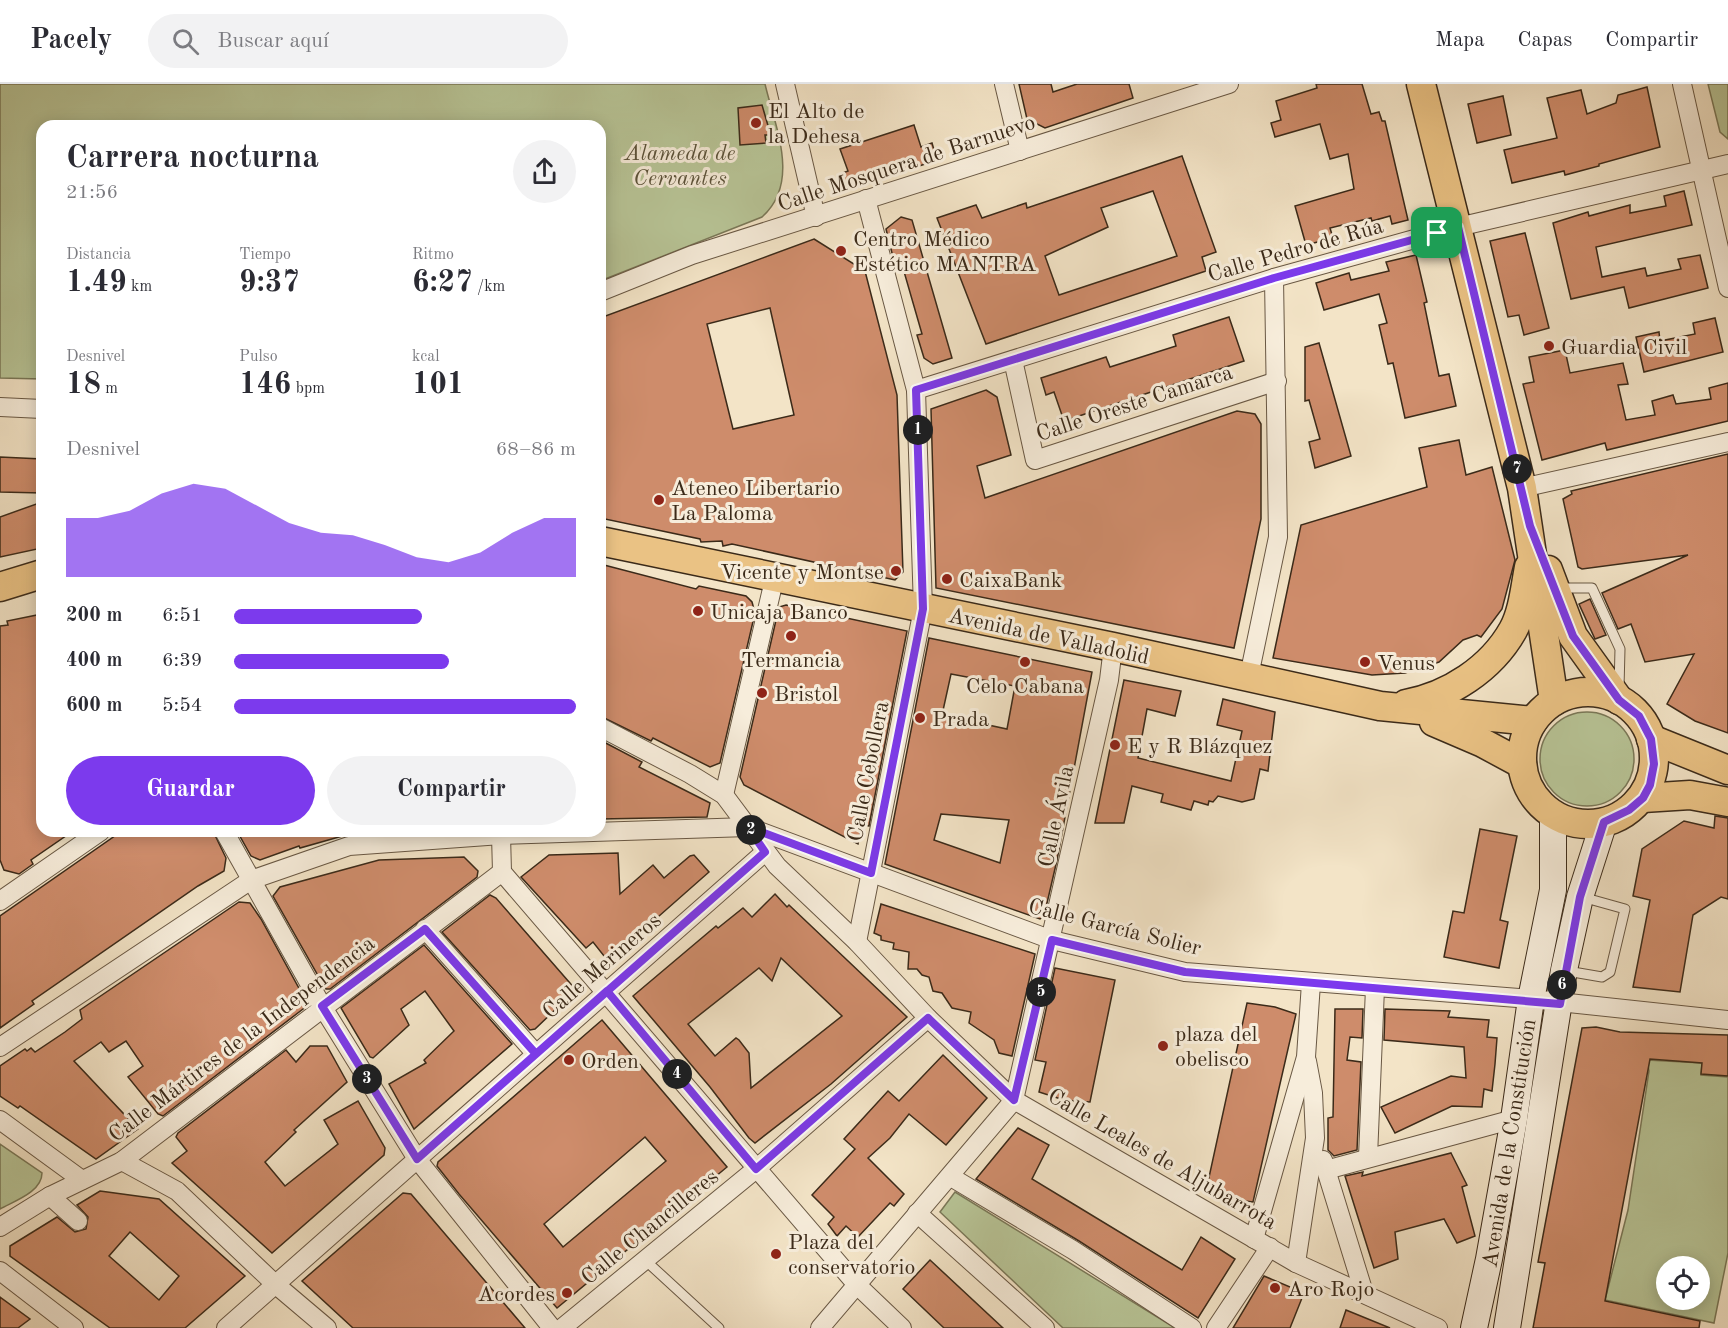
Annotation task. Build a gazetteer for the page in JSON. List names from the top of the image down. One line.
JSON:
{"streets":{"main road":["Avenida de Valladolid"],"street":["Calle Mosquera de Barnuevo","Calle Pedro de Rúa","Calle Oreste Camarca","Calle Cebollera","Calle Ávila","Calle García Solier","Calle Merineros","Calle Mártires de la Independencia","Avenida de la Constitución","Calle Leales de Aljubarrota","Calle Chancilleres"]},"crossings":[["Calle Mosquera de Barnuevo","Calle Cebollera"],["Calle Pedro de Rúa","Calle Oreste Camarca"],["Calle Pedro de Rúa","Calle Cebollera"],["Avenida de Valladolid","Calle Cebollera"],["Avenida de Valladolid","Calle Ávila"],["Calle Cebollera","Calle García Solier"],["Calle Cebollera","Calle Leales de Aljubarrota"],["Calle Ávila","Calle García Solier"],["Calle Ávila","Calle Leales de Aljubarrota"],["Calle García Solier","Avenida de la Constitución"],["Calle García Solier","Calle Leales de Aljubarrota"],["Calle Merineros","Calle Leales de Aljubarrota"],["Calle Leales de Aljubarrota","Calle Chancilleres"]],"parks":["Alameda de Cervantes"],"places":["El Alto de la Dehesa","Centro Médico Estético MANTRA","Guardia Civil","Ateneo Libertario La Paloma","Vicente y Montse","CaixaBank","Unicaja Banco","Termancia","Celo Cabana","Venus","Bristol","Prada","E y R Blázquez","plaza del obelisco","Orden","Plaza del conservatorio","Aro Rojo","Acordes"],"page":{"header":"Pacely","search":"Buscar aquí","nav":["Mapa","Capas","Compartir"],"heading":["Carrera nocturna","21:56"],"stats":[["Distancia","1.49 km"],["Tiempo","9:37"],["Ritmo","6:27 /km"],["Desnivel","18 m"],["Pulso","146 bpm"],["kcal","101"]],"pins":["1","7","2","6","5","4","3"],"chart":["Desnivel","68–86 m"],"list":[{"name":"200 m","note":"6:51"},{"name":"400 m","note":"6:39"},{"name":"600 m","note":"5:54"}],"buttons":["Guardar","Compartir"]}}
